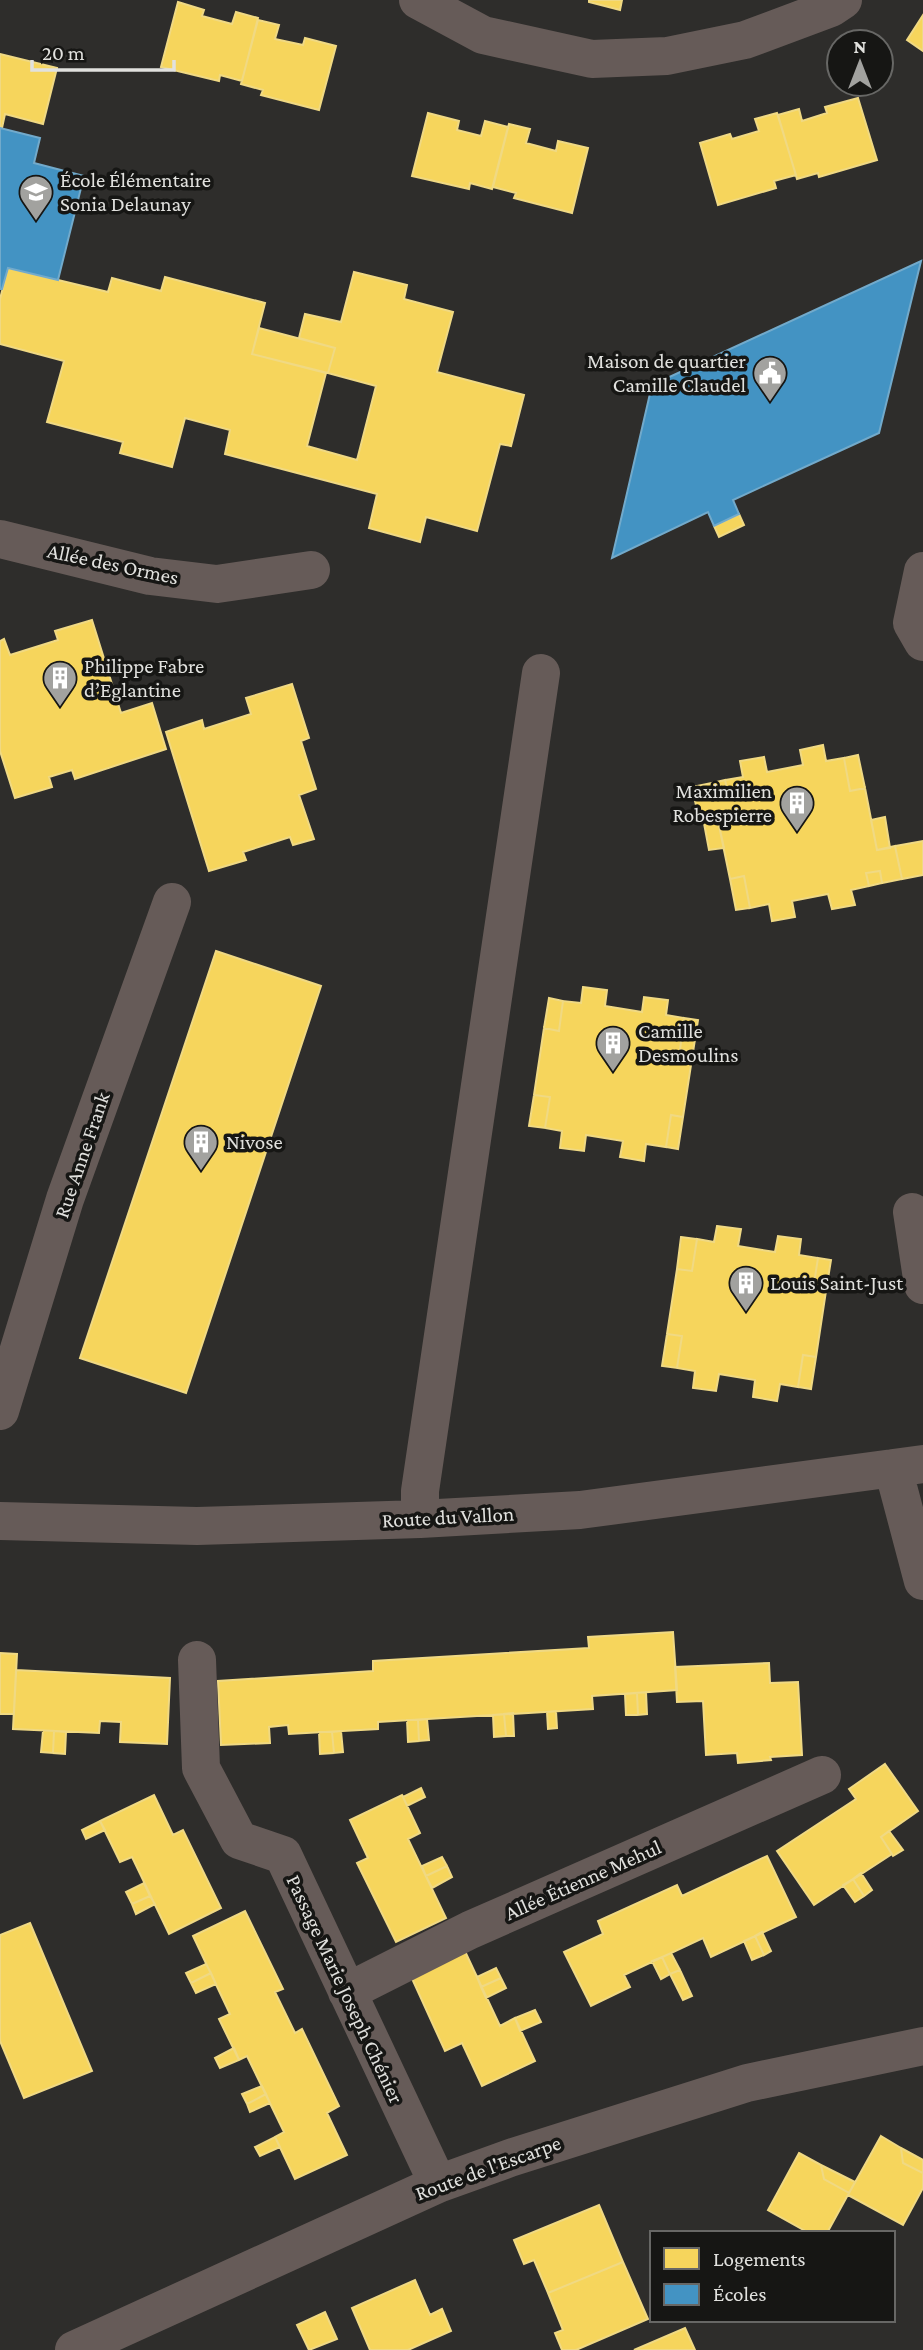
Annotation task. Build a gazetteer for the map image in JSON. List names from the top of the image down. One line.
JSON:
{"streets":{"street":["Allée des Ormes","Rue Anne Frank","Route du Vallon","Allée Étienne Mehul","Passage Marie Joseph Chénier","Route de l'Escarpe"]},"crossings":[["Allée Étienne Mehul","Passage Marie Joseph Chénier"],["Passage Marie Joseph Chénier","Route de l'Escarpe"]],"places":{"school or university":["École Élémentaire Sonia Delaunay"],"public building":["Maison de quartier Camille Claudel"],"building":["Philippe Fabre d’Eglantine","Maximilien Robespierre","Camille Desmoulins","Nivose","Louis Saint-Just"]},"legend":["Logements","Écoles"],"scale_bar":"20 m","north":"top"}
